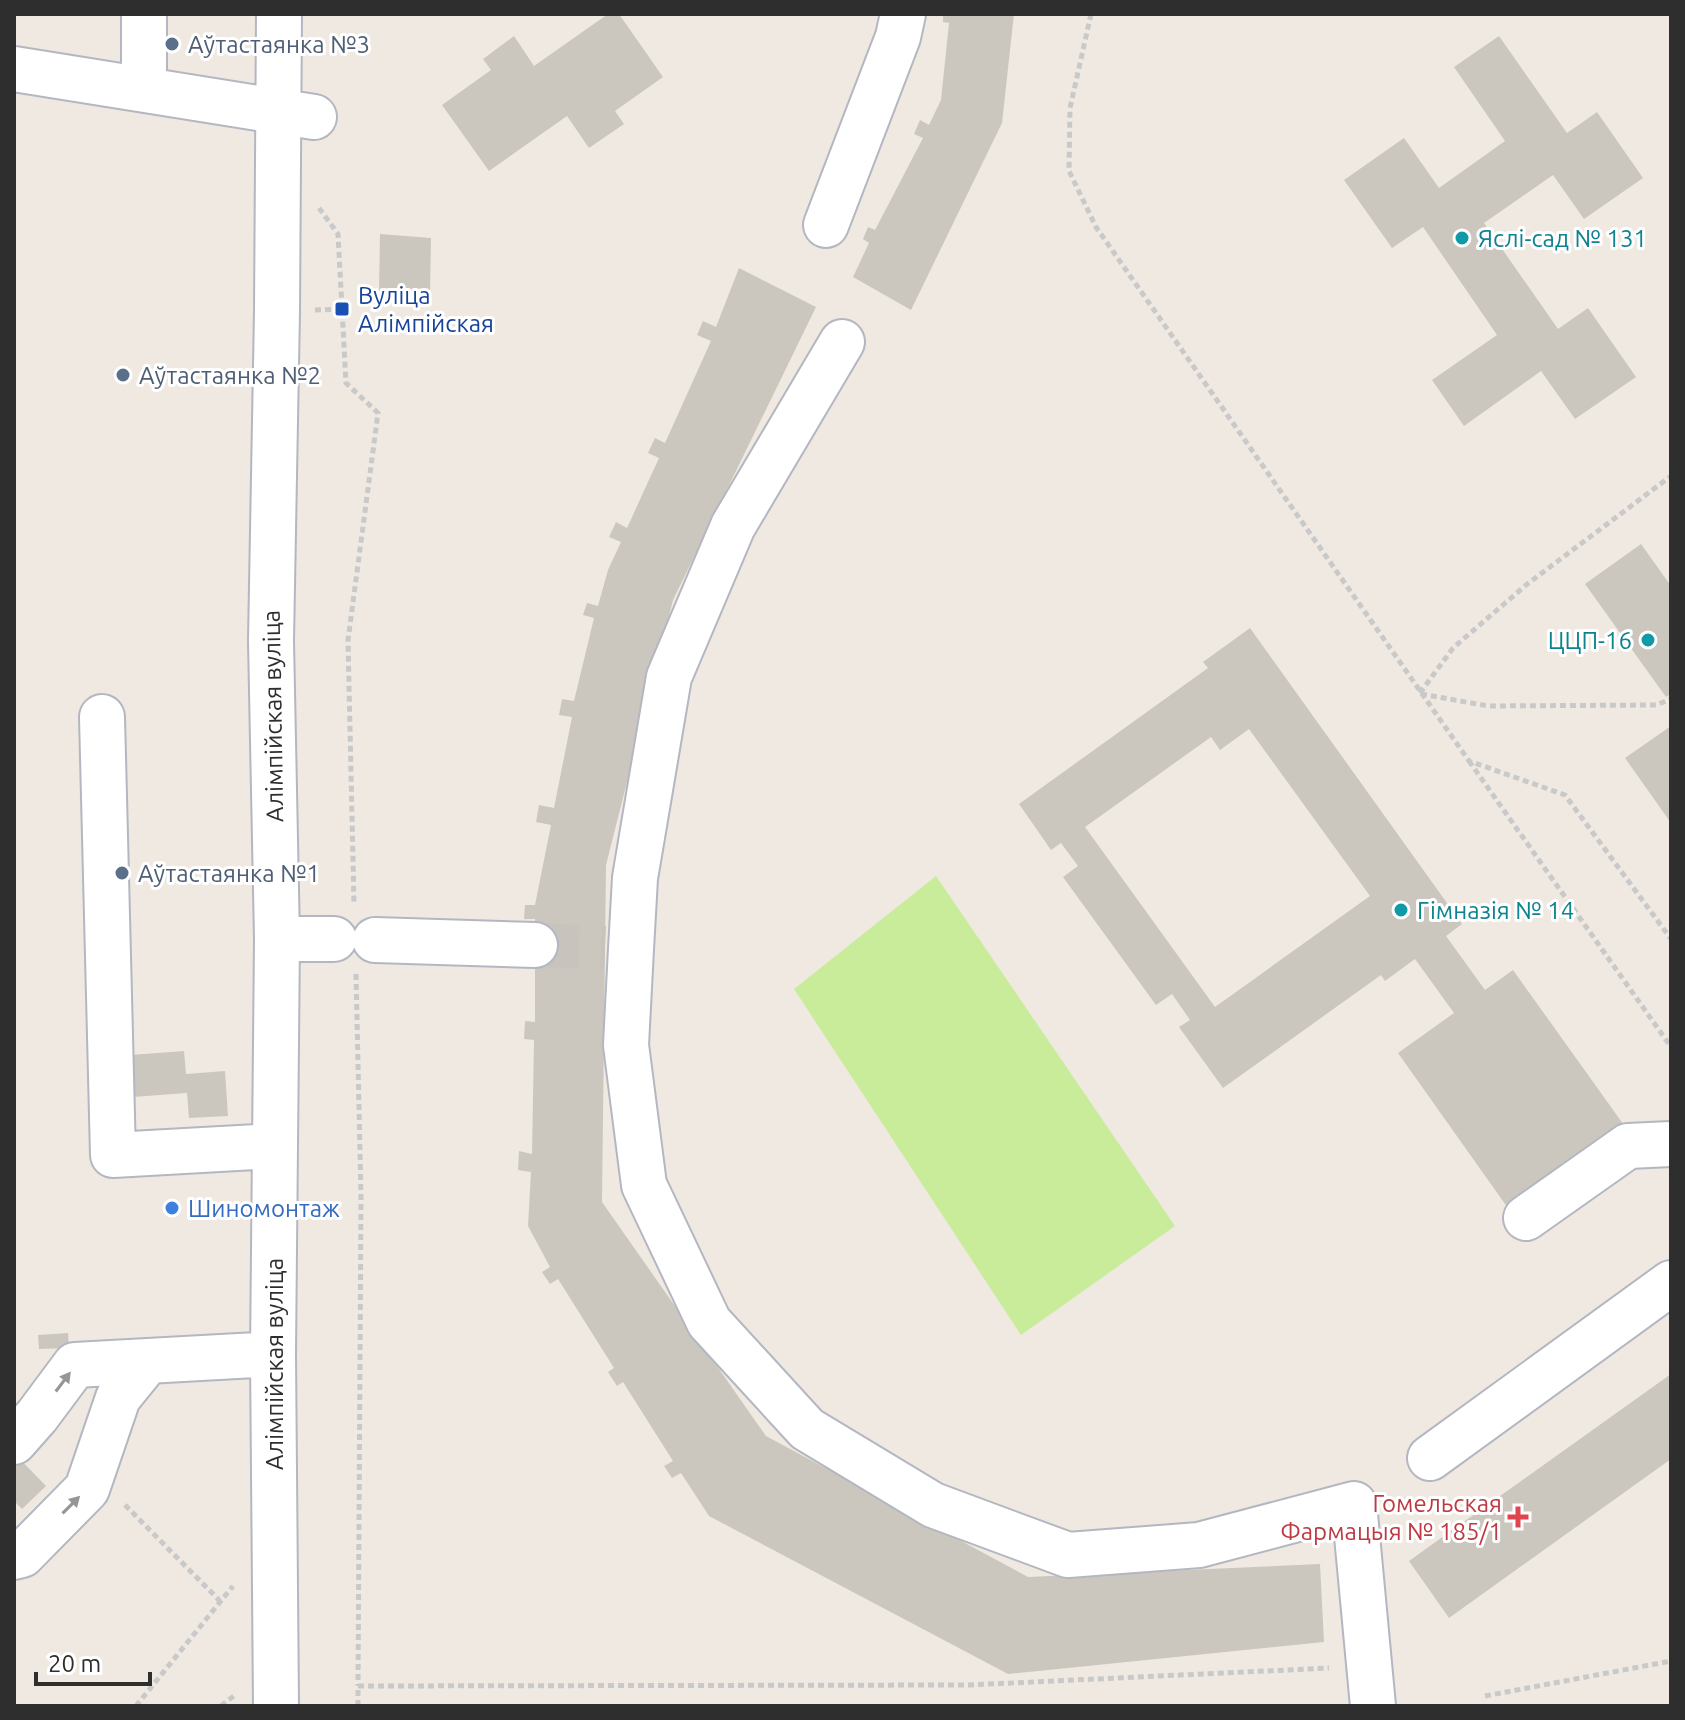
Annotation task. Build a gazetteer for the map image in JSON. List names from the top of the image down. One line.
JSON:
{"streets":{"street":["Алімпійская вуліца"]},"places":{"other":["Аўтастаянка №3","Яслі-сад № 131","Аўтастаянка №2","ЦЦП-16","Аўтастаянка №1","Гімназія № 14","Шиномонтаж"],"transit":["Вуліца Алімпійская"],"health":["Гомельская Фармацыя № 185/1"]},"scale_bar":"20 m"}
